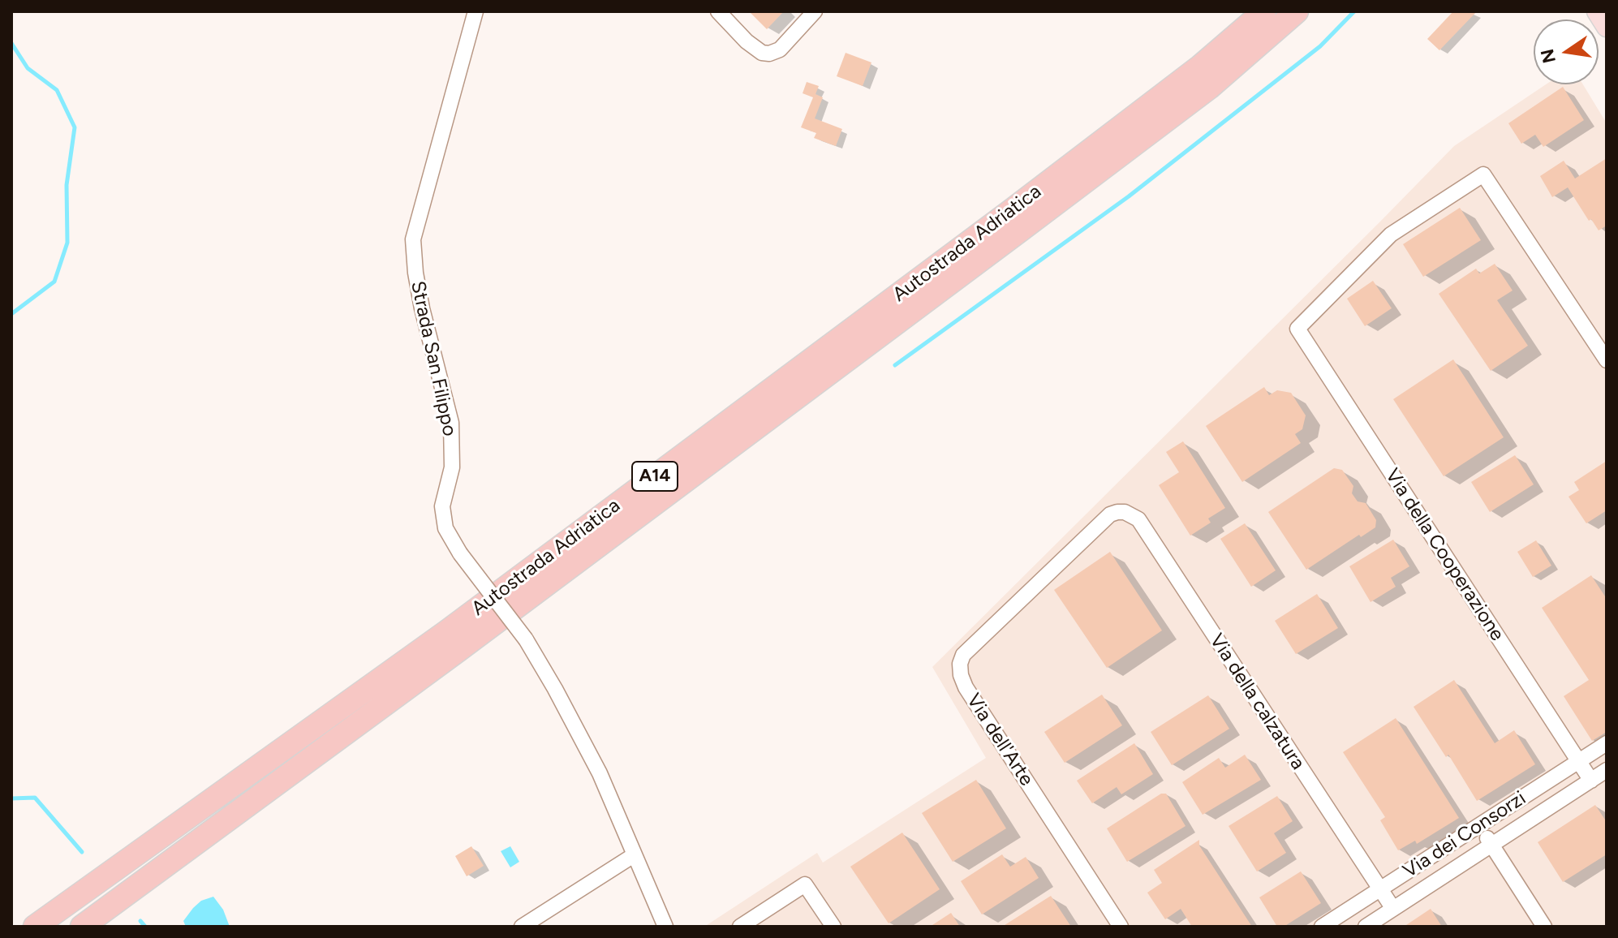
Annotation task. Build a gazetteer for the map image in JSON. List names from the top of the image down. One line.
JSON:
{"streets":{"highway":["Autostrada Adriatica","A14"],"street":["Strada San Filippo","Via della Cooperazione","Via della calzatura","Via dell'Arte","Via dei Consorzi"]},"crossings":[["Via della Cooperazione","Via dei Consorzi"],["Via della calzatura","Via dell'Arte"],["Via della calzatura","Via dei Consorzi"]],"north":"left"}
